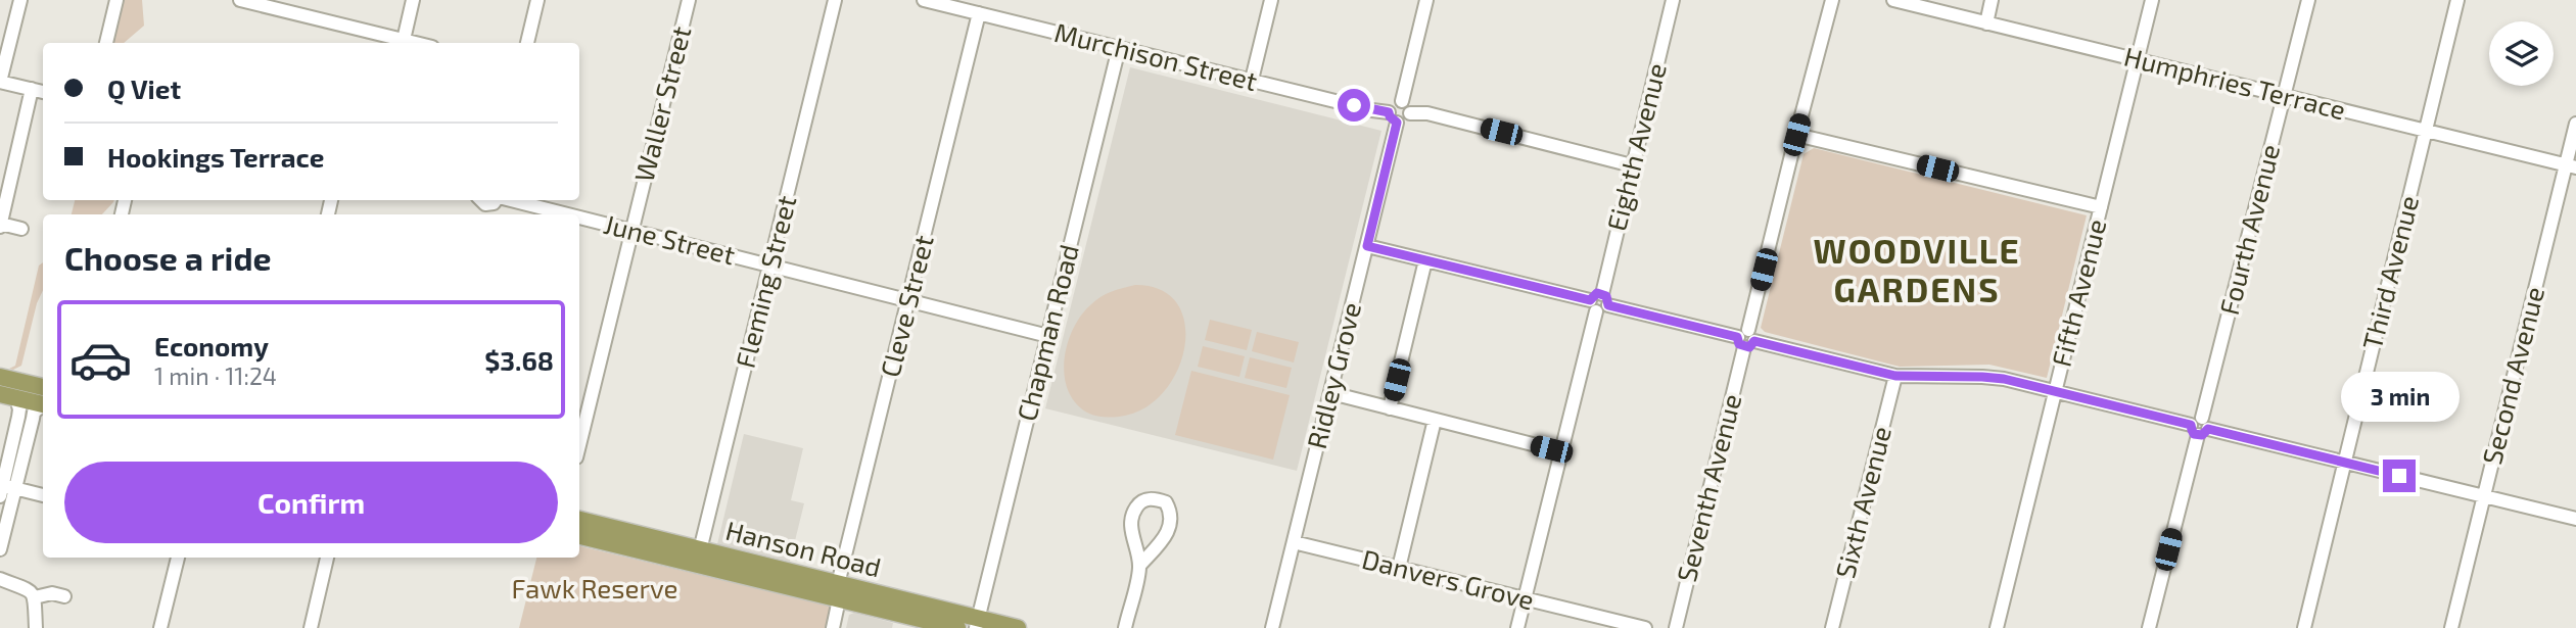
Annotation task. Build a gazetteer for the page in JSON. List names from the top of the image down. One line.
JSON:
{"streets":{"main road":["Hanson Road"],"street":["Murchison Street","Humphries Terrace","Waller Street","Eighth Avenue","Fourth Avenue","June Street","Third Avenue","Fleming Street","Fifth Avenue","Cleve Street","Chapman Road","Ridley Grove","Second Avenue","Seventh Avenue","Sixth Avenue","Danvers Grove"]},"crossings":[["Murchison Street","Cleve Street"],["Murchison Street","Chapman Road"],["Murchison Street","Ridley Grove"],["Humphries Terrace","Fourth Avenue"],["Humphries Terrace","Third Avenue"],["Humphries Terrace","Fifth Avenue"],["Humphries Terrace","Second Avenue"],["Waller Street","June Street"],["Eighth Avenue","Danvers Grove"],["June Street","Fleming Street"],["June Street","Cleve Street"],["June Street","Chapman Road"],["Fleming Street","Hanson Road"],["Cleve Street","Hanson Road"],["Chapman Road","Hanson Road"],["Ridley Grove","Danvers Grove"]],"districts":["WOODVILLE GARDENS"],"parks":["Fawk Reserve"],"page":{"banner":["Q Viet","Hookings Terrace"],"heading":"Choose a ride","list":[{"name":"Economy","note":"1 min · 11:24","value":"$3.68"}],"bubble":"3 min","buttons":"Confirm"}}
